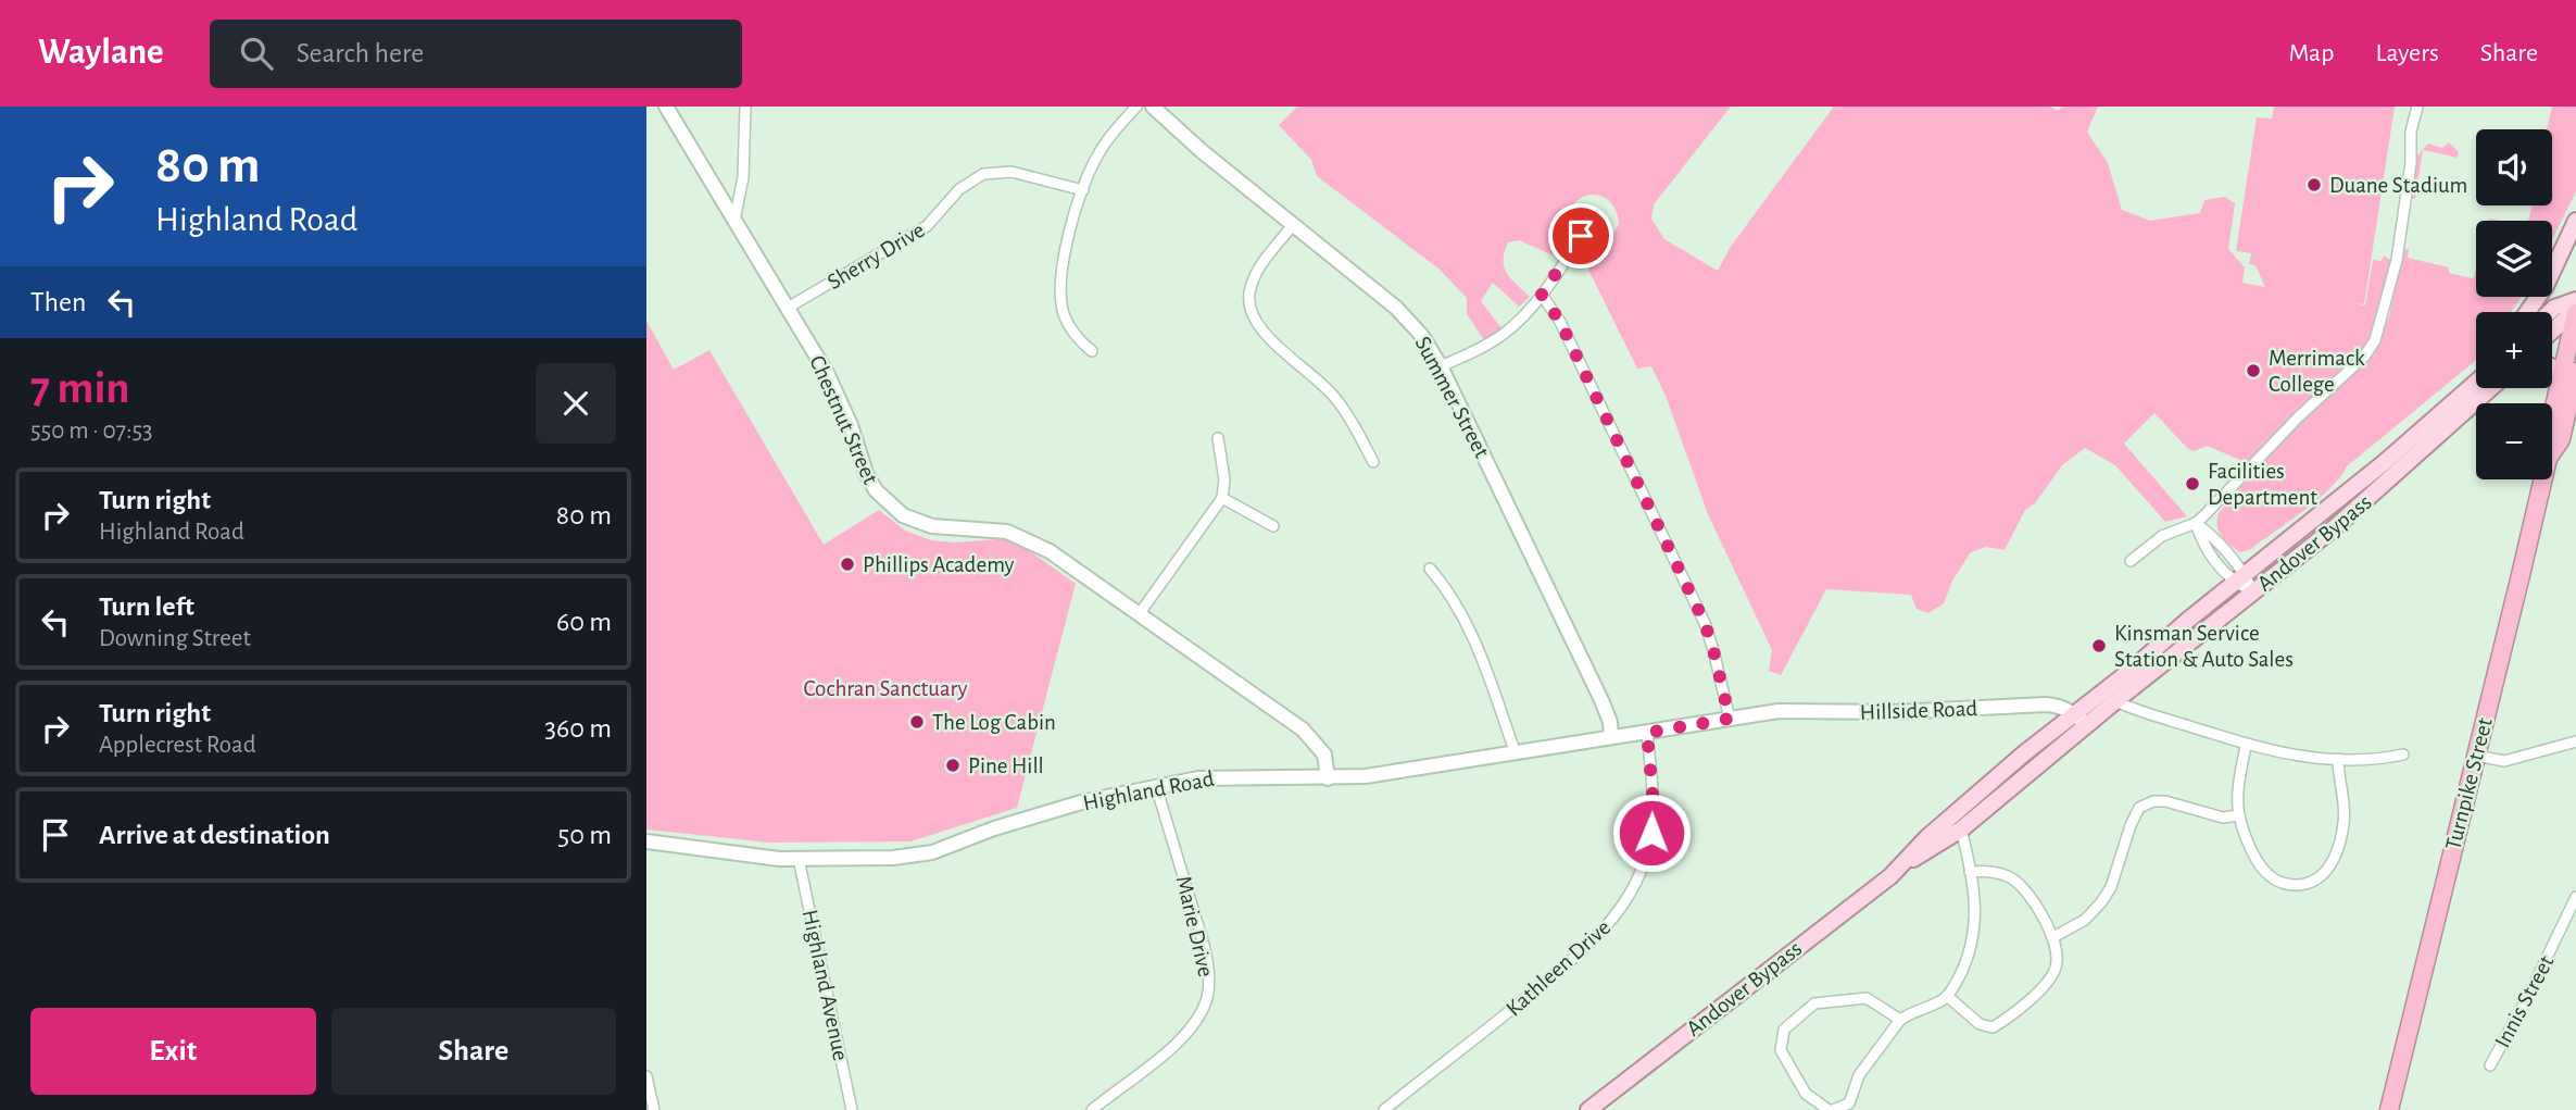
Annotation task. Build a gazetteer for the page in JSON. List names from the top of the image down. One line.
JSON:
{"streets":{"highway":["Turnpike Street"],"main road":["Andover Bypass"],"street":["Sherry Drive","Summer Street","Chestnut Street","Hillside Road","Highland Road","Marie Drive","Kathleen Drive","Highland Avenue","Innis Street"]},"crossings":[["Sherry Drive","Chestnut Street"],["Summer Street","Highland Road"],["Chestnut Street","Highland Road"],["Andover Bypass","Hillside Road"],["Hillside Road","Highland Road"],["Highland Road","Marie Drive"],["Highland Road","Kathleen Drive"],["Highland Road","Highland Avenue"]],"parks":["Cochran Sanctuary"],"places":["Duane Stadium","Merrimack College","Facilities Department","Phillips Academy","Kinsman Service Station & Auto Sales","The Log Cabin","Pine Hill"],"page":{"header":"Waylane","search":"Search here","nav":["Map","Layers","Share"],"turn":["80 m","Highland Road"],"map_buttons":["+","−"],"then":"Then","heading":["7 min","550 m · 07:53"],"list":[{"name":"Turn right","note":"Highland Road","value":"80 m"},{"name":"Turn left","note":"Downing Street","value":"60 m"},{"name":"Turn right","note":"Applecrest Road","value":"360 m"},{"name":"Arrive at destination","value":"50 m"}],"buttons":["Exit","Share"]}}
